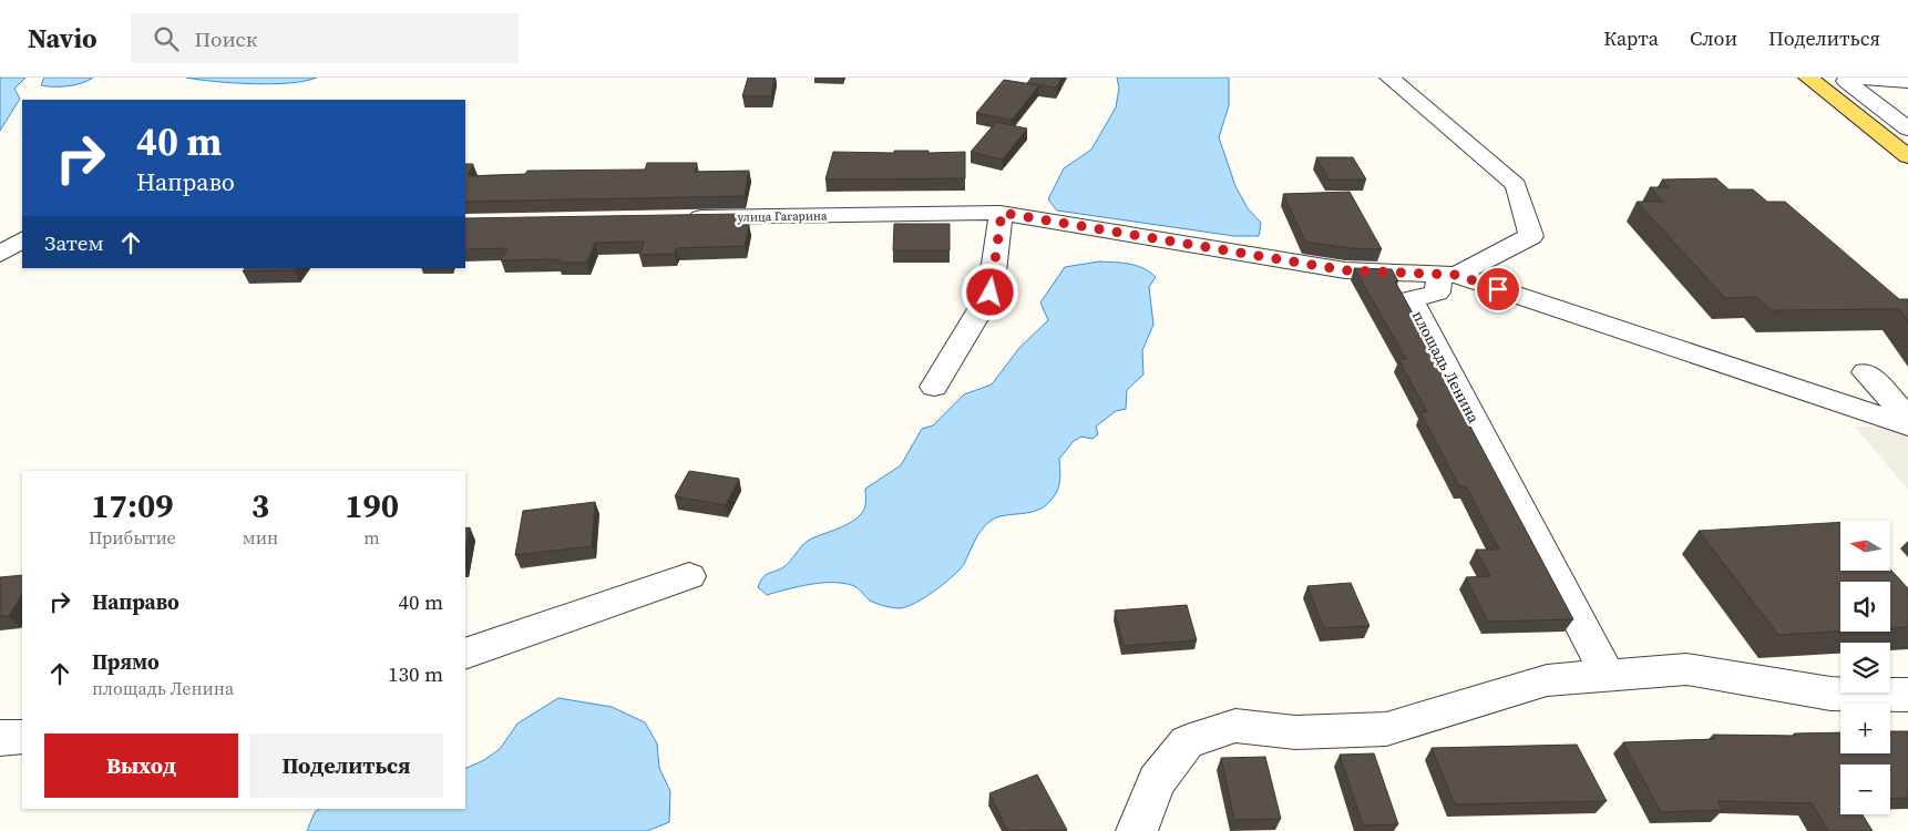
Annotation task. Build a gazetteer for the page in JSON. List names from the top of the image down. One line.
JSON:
{"streets":{"street":["улица Гагарина","площадь Ленина"]},"crossings":[["улица Гагарина","площадь Ленина"]],"north":"left","page":{"header":"Navio","search":"Поиск","nav":["Карта","Слои","Поделиться"],"turn":["40 m","Направо"],"then":"Затем","eta":["17:09","Прибытие","3","мин","190","m"],"map_buttons":["+","−"],"list":[{"name":"Направо","value":"40 m"},{"name":"Прямо","note":"площадь Ленина","value":"130 m"}],"buttons":["Выход","Поделиться"]}}
